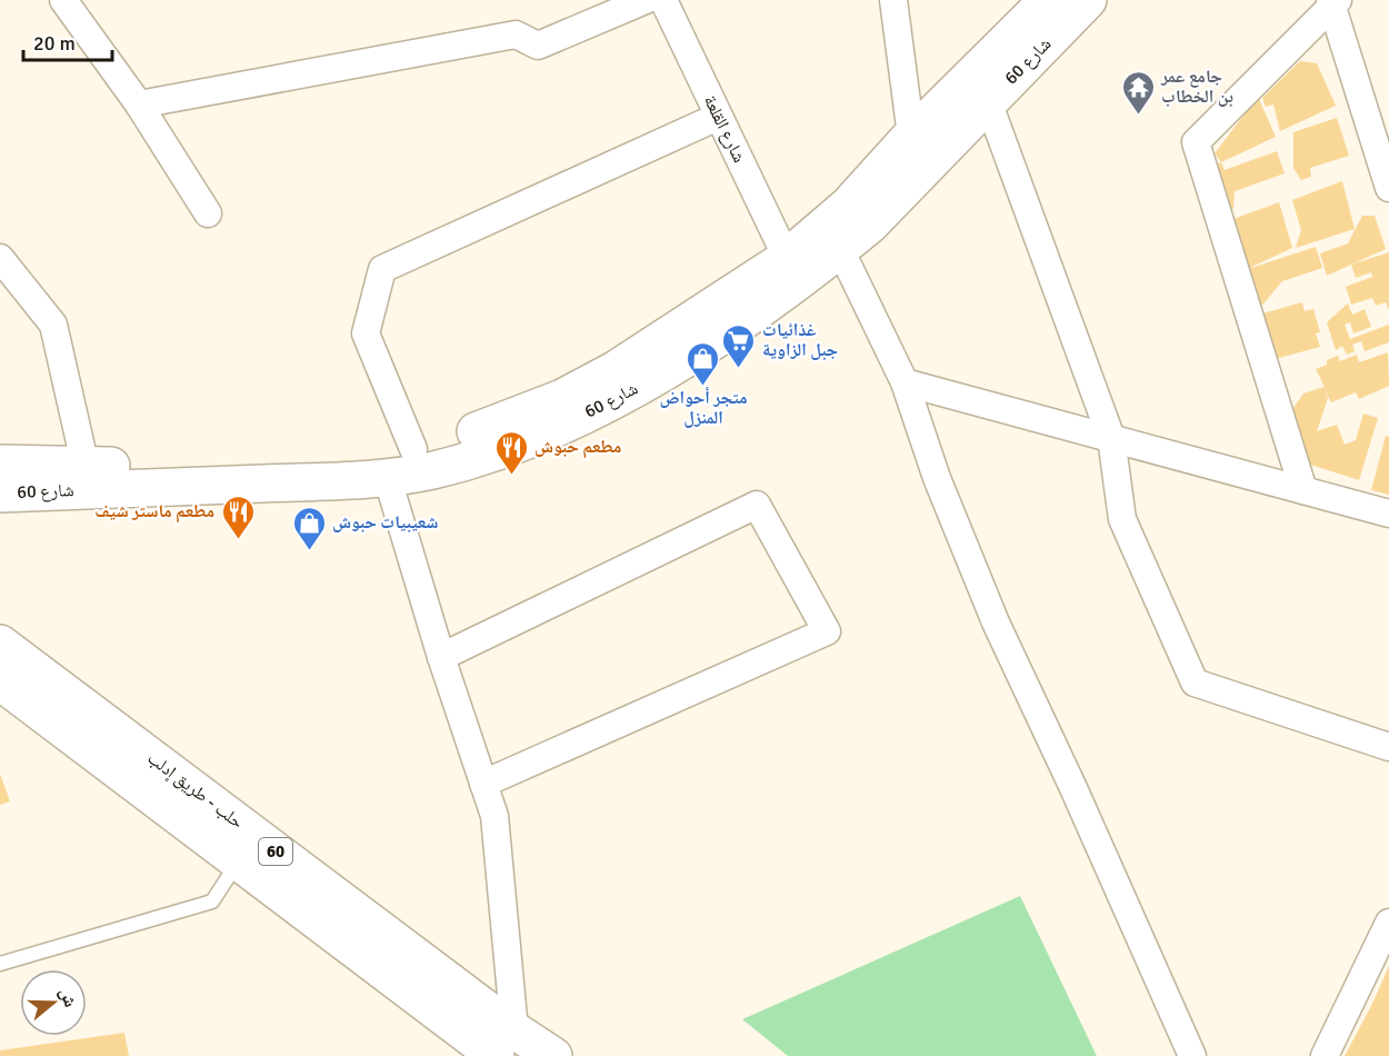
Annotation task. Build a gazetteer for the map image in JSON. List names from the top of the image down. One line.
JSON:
{"streets":{"main road":["شارع 60","حلب - طريق إدلب","60"],"street":["شارع القلعة"]},"crossings":[["شارع 60","شارع القلعة"]],"places":{"temple":["جامع عمر بن الخطاب"],"supermarket":["غذائيات جبل الزاوية"],"shop":["متجر أحواض المنزل","شعيبيات حبوش"],"restaurant":["مطعم حبوش","مطعم ماستر شيف"]},"scale_bar":"20 m","north":"right"}
